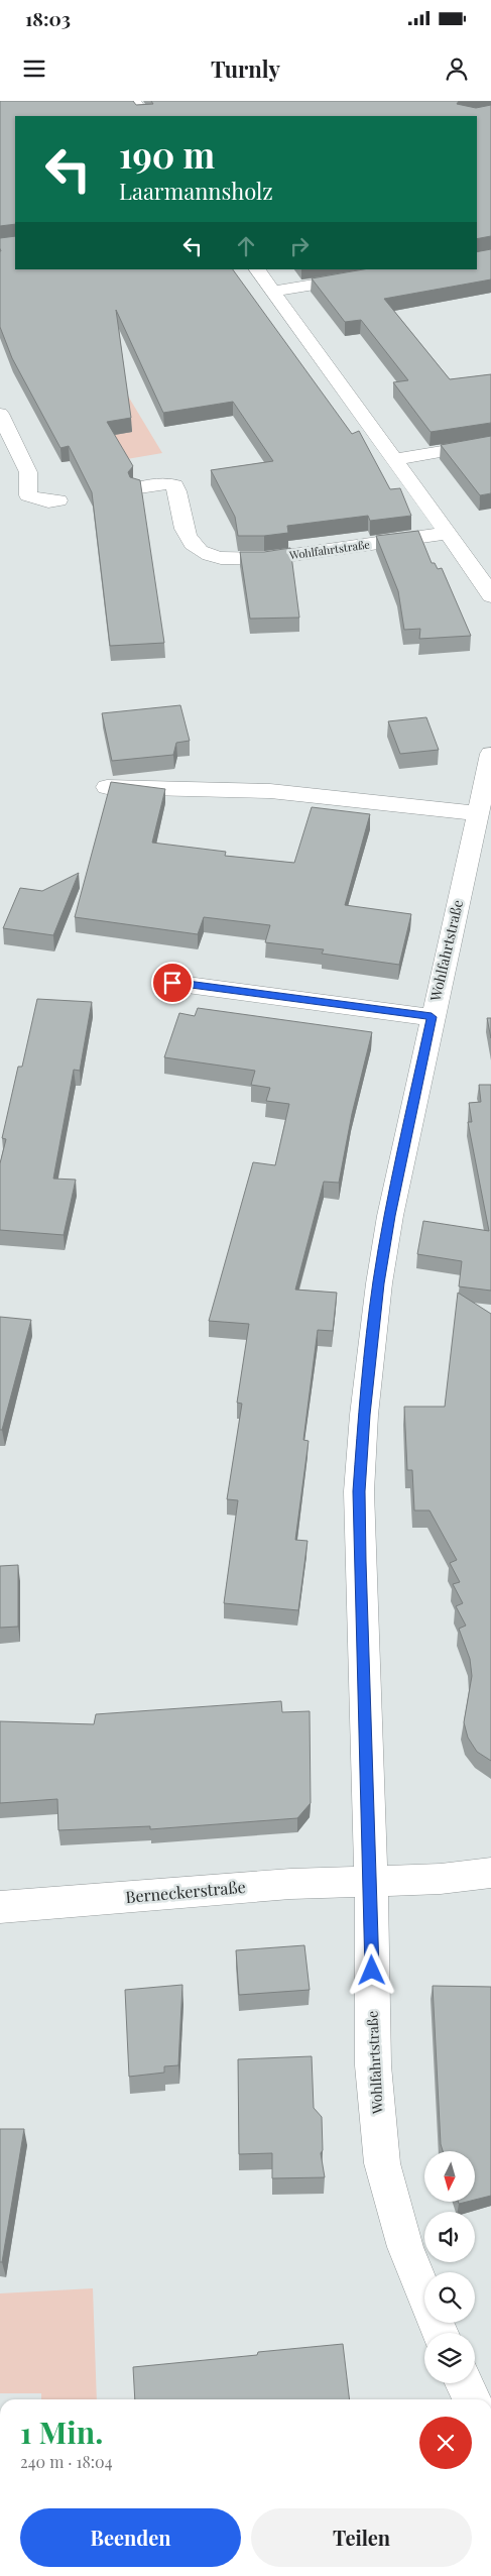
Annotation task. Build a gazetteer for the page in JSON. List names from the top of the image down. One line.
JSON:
{"streets":{"street":["Wohlfahrtstraße","Berneckerstraße"]},"crossings":[["Wohlfahrtstraße","Berneckerstraße"]],"north":"bottom","page":{"status":"18:03","header":"Turnly","turn":["190 m","Laarmannsholz"],"heading":["1 Min.","240 m · 18:04"],"buttons":["Beenden","Teilen"]}}
